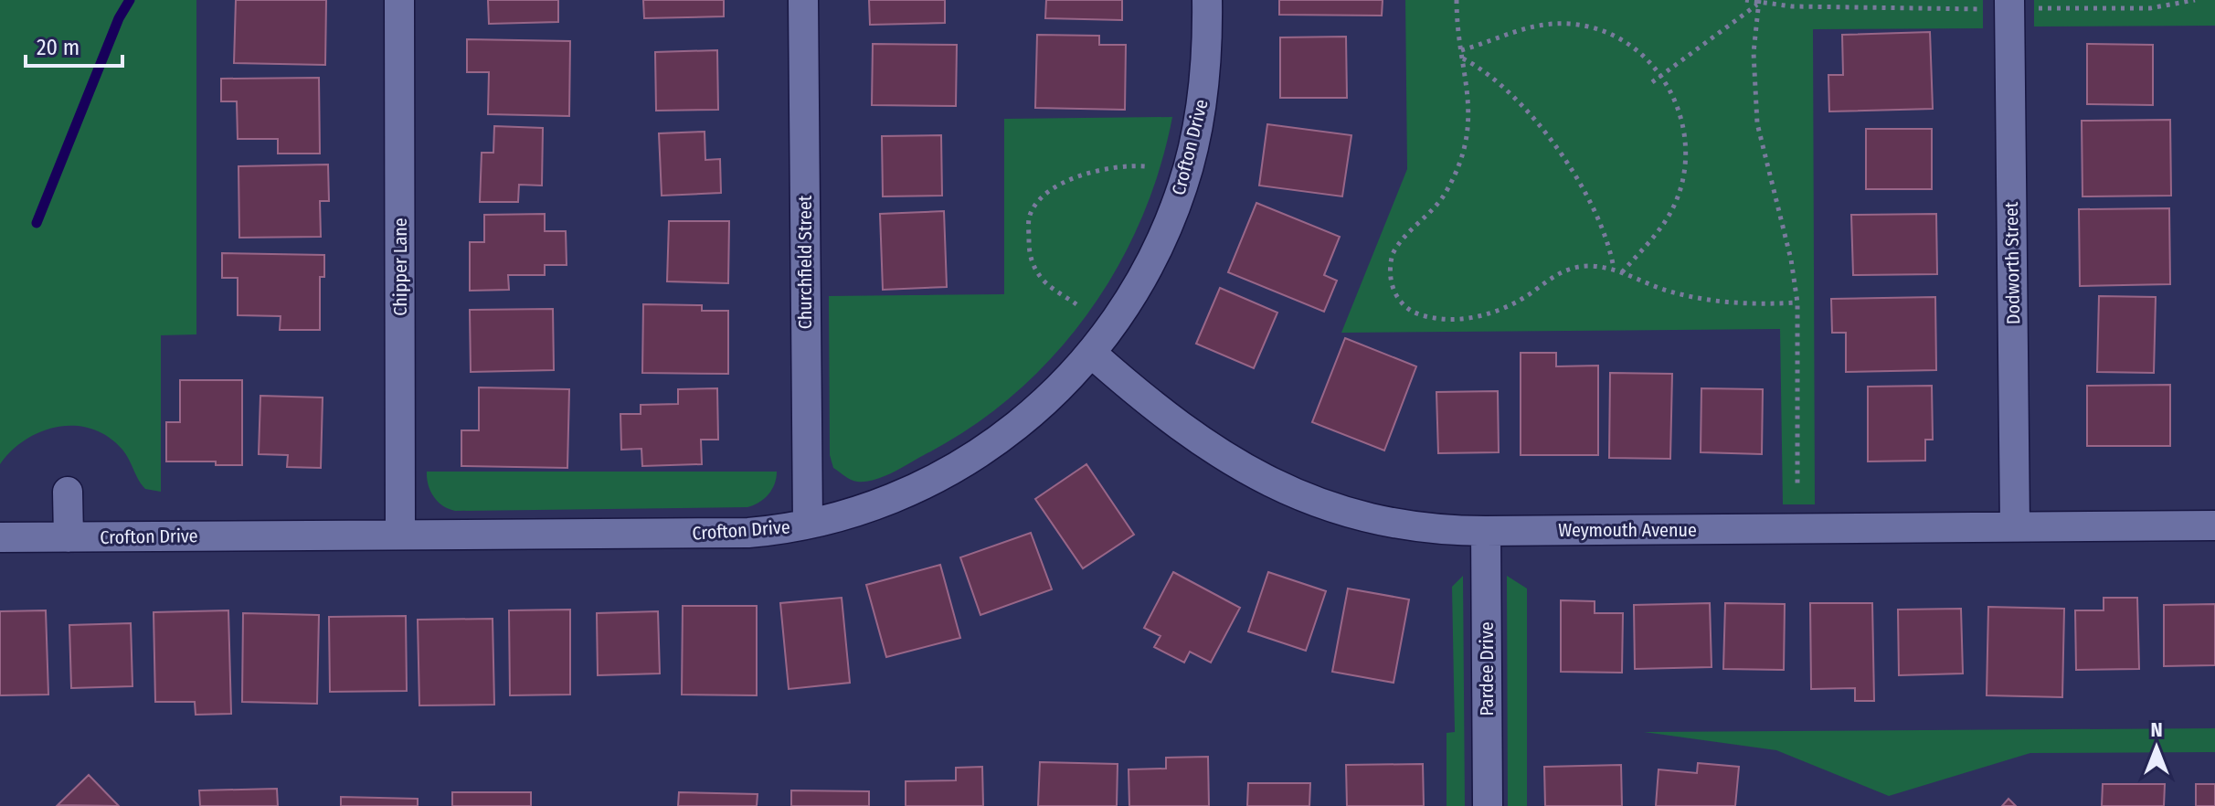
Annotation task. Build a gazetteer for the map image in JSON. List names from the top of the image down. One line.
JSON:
{"streets":{"street":["Crofton Drive","Churchfield Street","Dodworth Street","Chipper Lane","Weymouth Avenue","Pardee Drive"]},"crossings":[["Crofton Drive","Churchfield Street"],["Crofton Drive","Chipper Lane"],["Crofton Drive","Weymouth Avenue"],["Dodworth Street","Weymouth Avenue"],["Weymouth Avenue","Pardee Drive"]],"scale_bar":"20 m","north":"top"}
